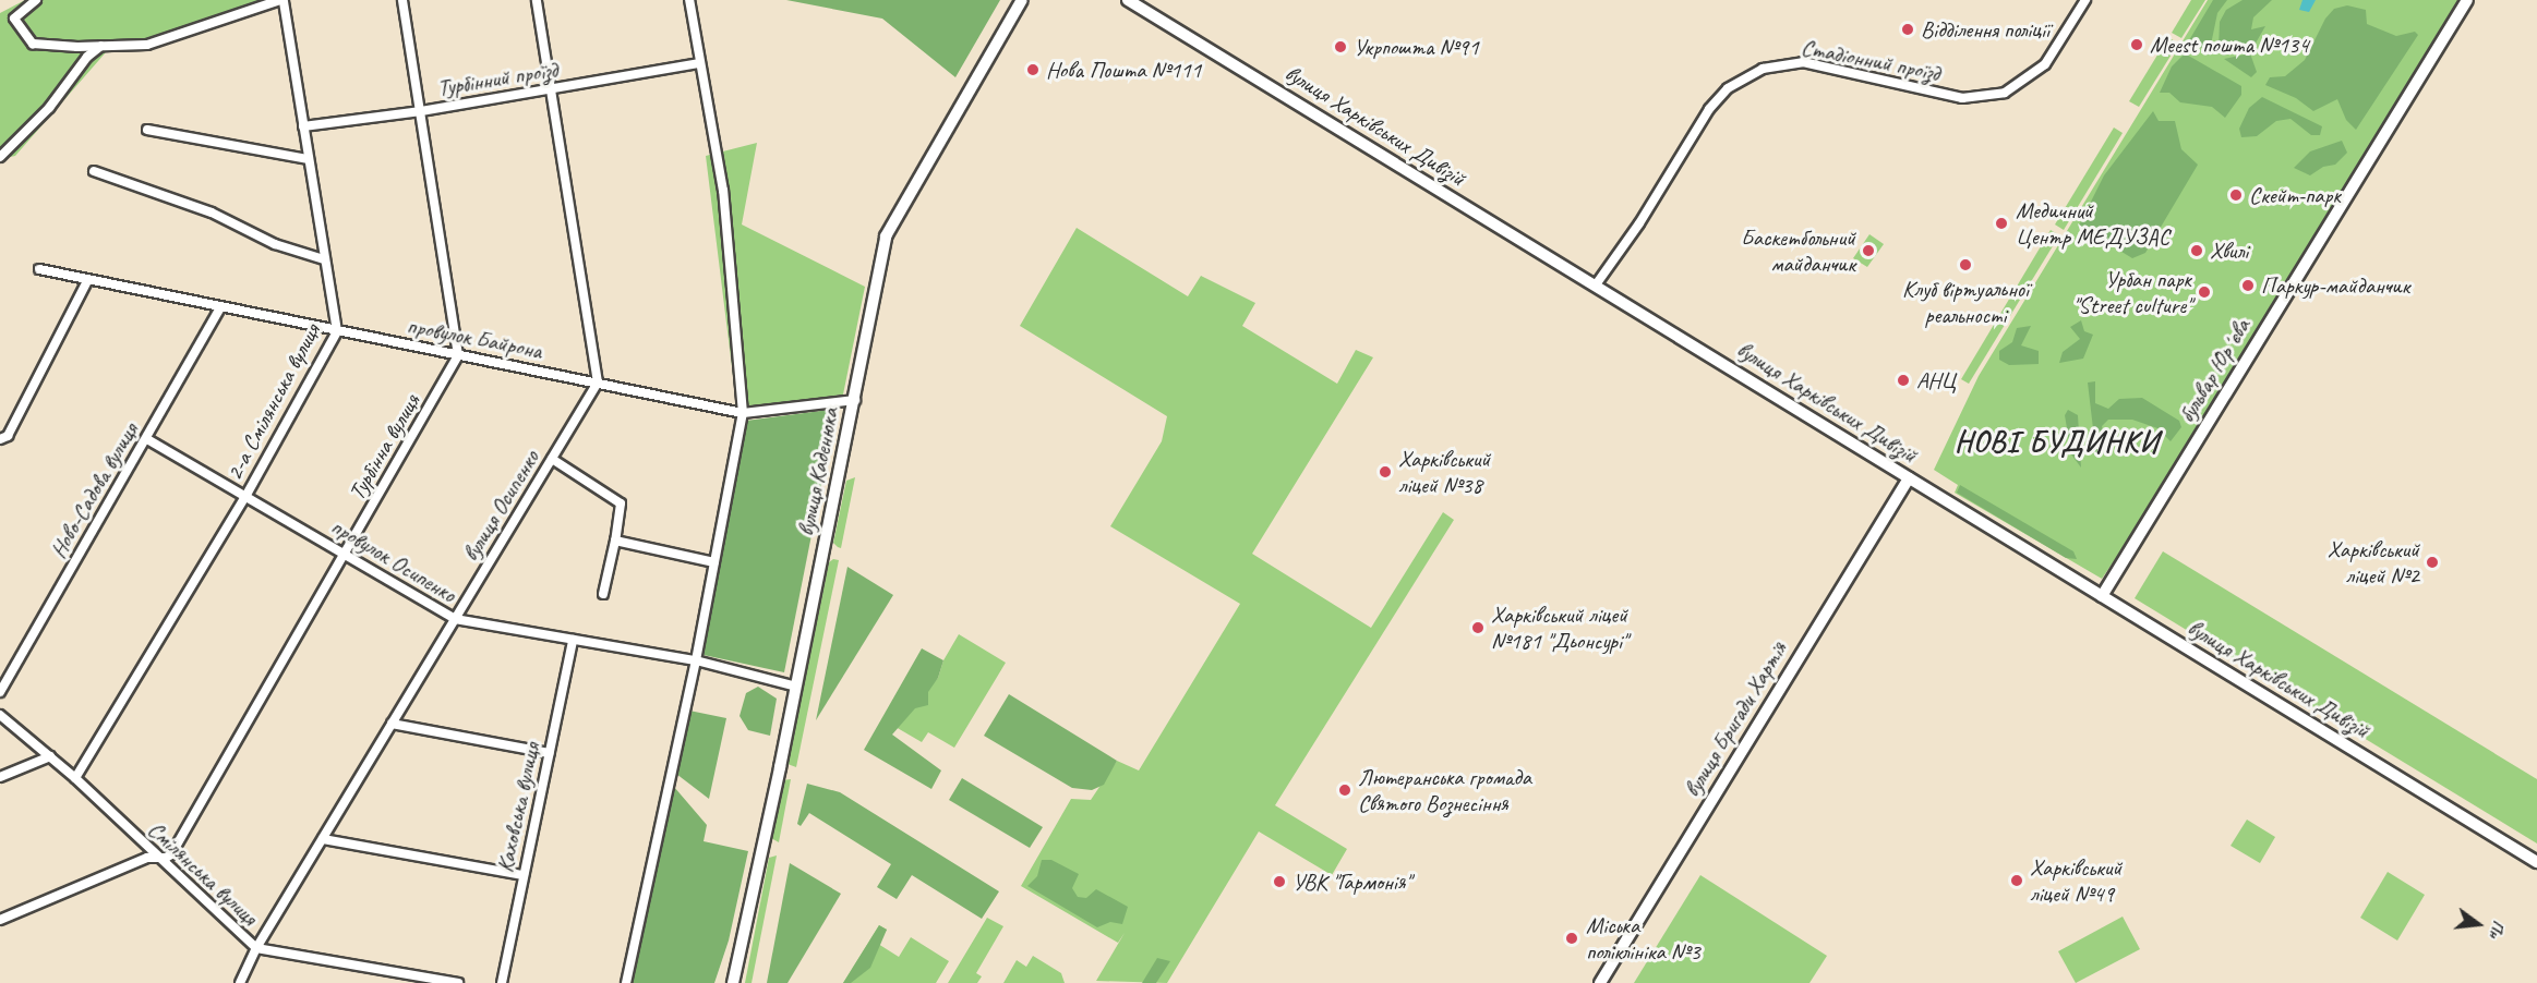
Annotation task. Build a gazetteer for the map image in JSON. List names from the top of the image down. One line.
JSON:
{"streets":{"street":["Стадіонний проїзд","Турбінний проїзд","вулиця Харківських Дивізій","провулок Байрона","бульвар Юрʼєва","2-а Смілянська вулиця","Турбінна вулиця","вулиця Каденюка","Ново-Садова вулиця","вулиця Осипенко","провулок Осипенко","вулиця Бригади Хартія","Каховська вулиця","Смілянська вулиця"]},"crossings":[["Стадіонний проїзд","вулиця Харківських Дивізій"],["Турбінний проїзд","2-а Смілянська вулиця"],["вулиця Харківських Дивізій","бульвар Юрʼєва"],["вулиця Харківських Дивізій","вулиця Бригади Хартія"],["провулок Байрона","2-а Смілянська вулиця"],["провулок Байрона","Турбінна вулиця"],["провулок Байрона","вулиця Каденюка"],["провулок Байрона","Ново-Садова вулиця"],["провулок Байрона","вулиця Осипенко"],["2-а Смілянська вулиця","провулок Осипенко"],["2-а Смілянська вулиця","Смілянська вулиця"],["Турбінна вулиця","провулок Осипенко"],["Турбінна вулиця","Смілянська вулиця"],["вулиця Каденюка","провулок Осипенко"],["Ново-Садова вулиця","провулок Осипенко"],["вулиця Осипенко","провулок Осипенко"],["вулиця Осипенко","Смілянська вулиця"],["провулок Осипенко","Каховська вулиця"]],"districts":["НОВІ БУДИНКИ"],"places":["Відділення поліції","Meest пошта №134","Укрпошта №91","Нова Пошта №111","Скейт-парк","Медичний Центр МЕДУЗАС","Баскетбольний майданчик","Хвилі","Клуб віртуальної реальності","Паркур-майданчик","Урбан парк \"Street culture\"","АНЦ","Харківський ліцей №38","Харківський ліцей №2","Харківський ліцей №181 \"Дьонсурі\"","Лютеранська громада Святого Вознесіння","Харківський ліцей №49","УВК \"Гармонія\"","Міська поліклініка №3"],"north":"right"}
